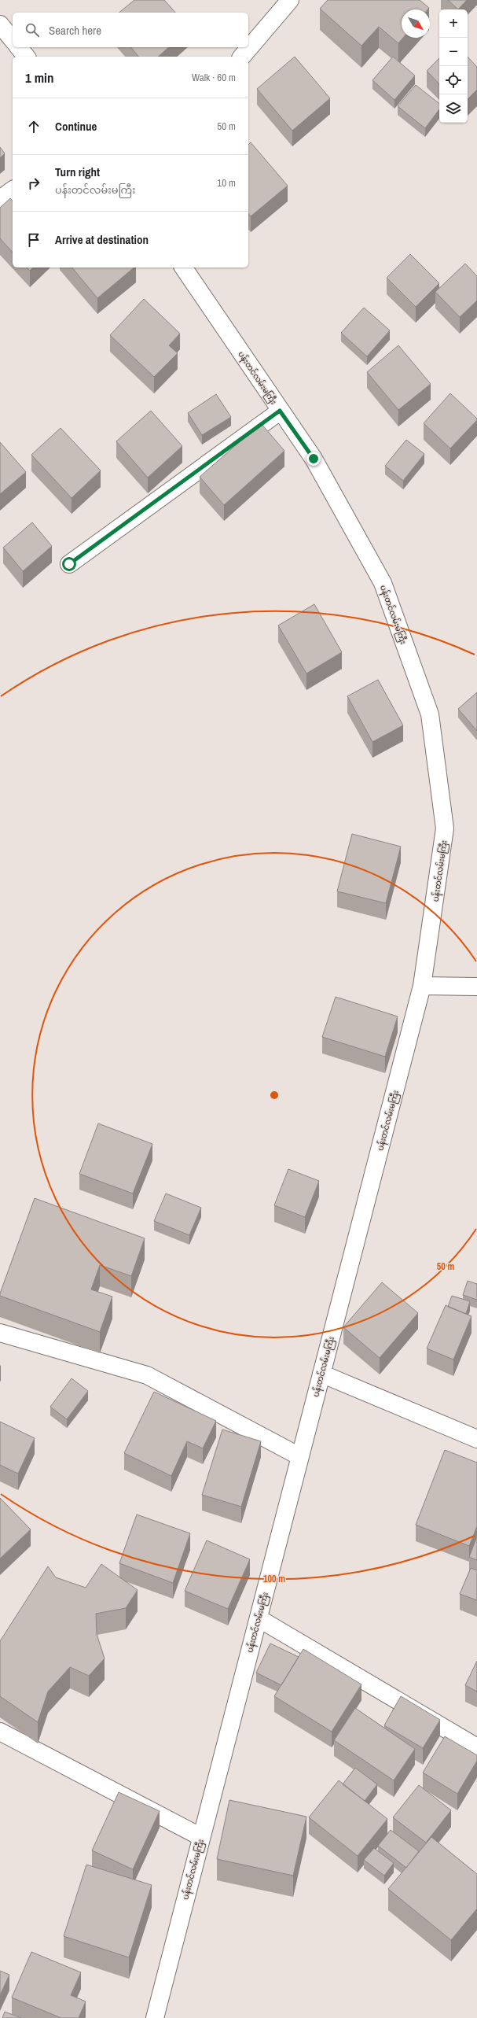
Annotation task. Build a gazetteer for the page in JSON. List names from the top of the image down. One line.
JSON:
{"streets":{"street":["ပန်းတင်လမ်းမကြီး"]},"north":"bottom right","page":{"map_buttons":["+","−"],"search":"Search here","heading":["1 min","Walk · 60 m"],"list":[["Continue","50 m"],["Turn right","ပန်းတင်လမ်းမကြီး","10 m"],"Arrive at destination"]},"rings":["50 m","100 m"]}
